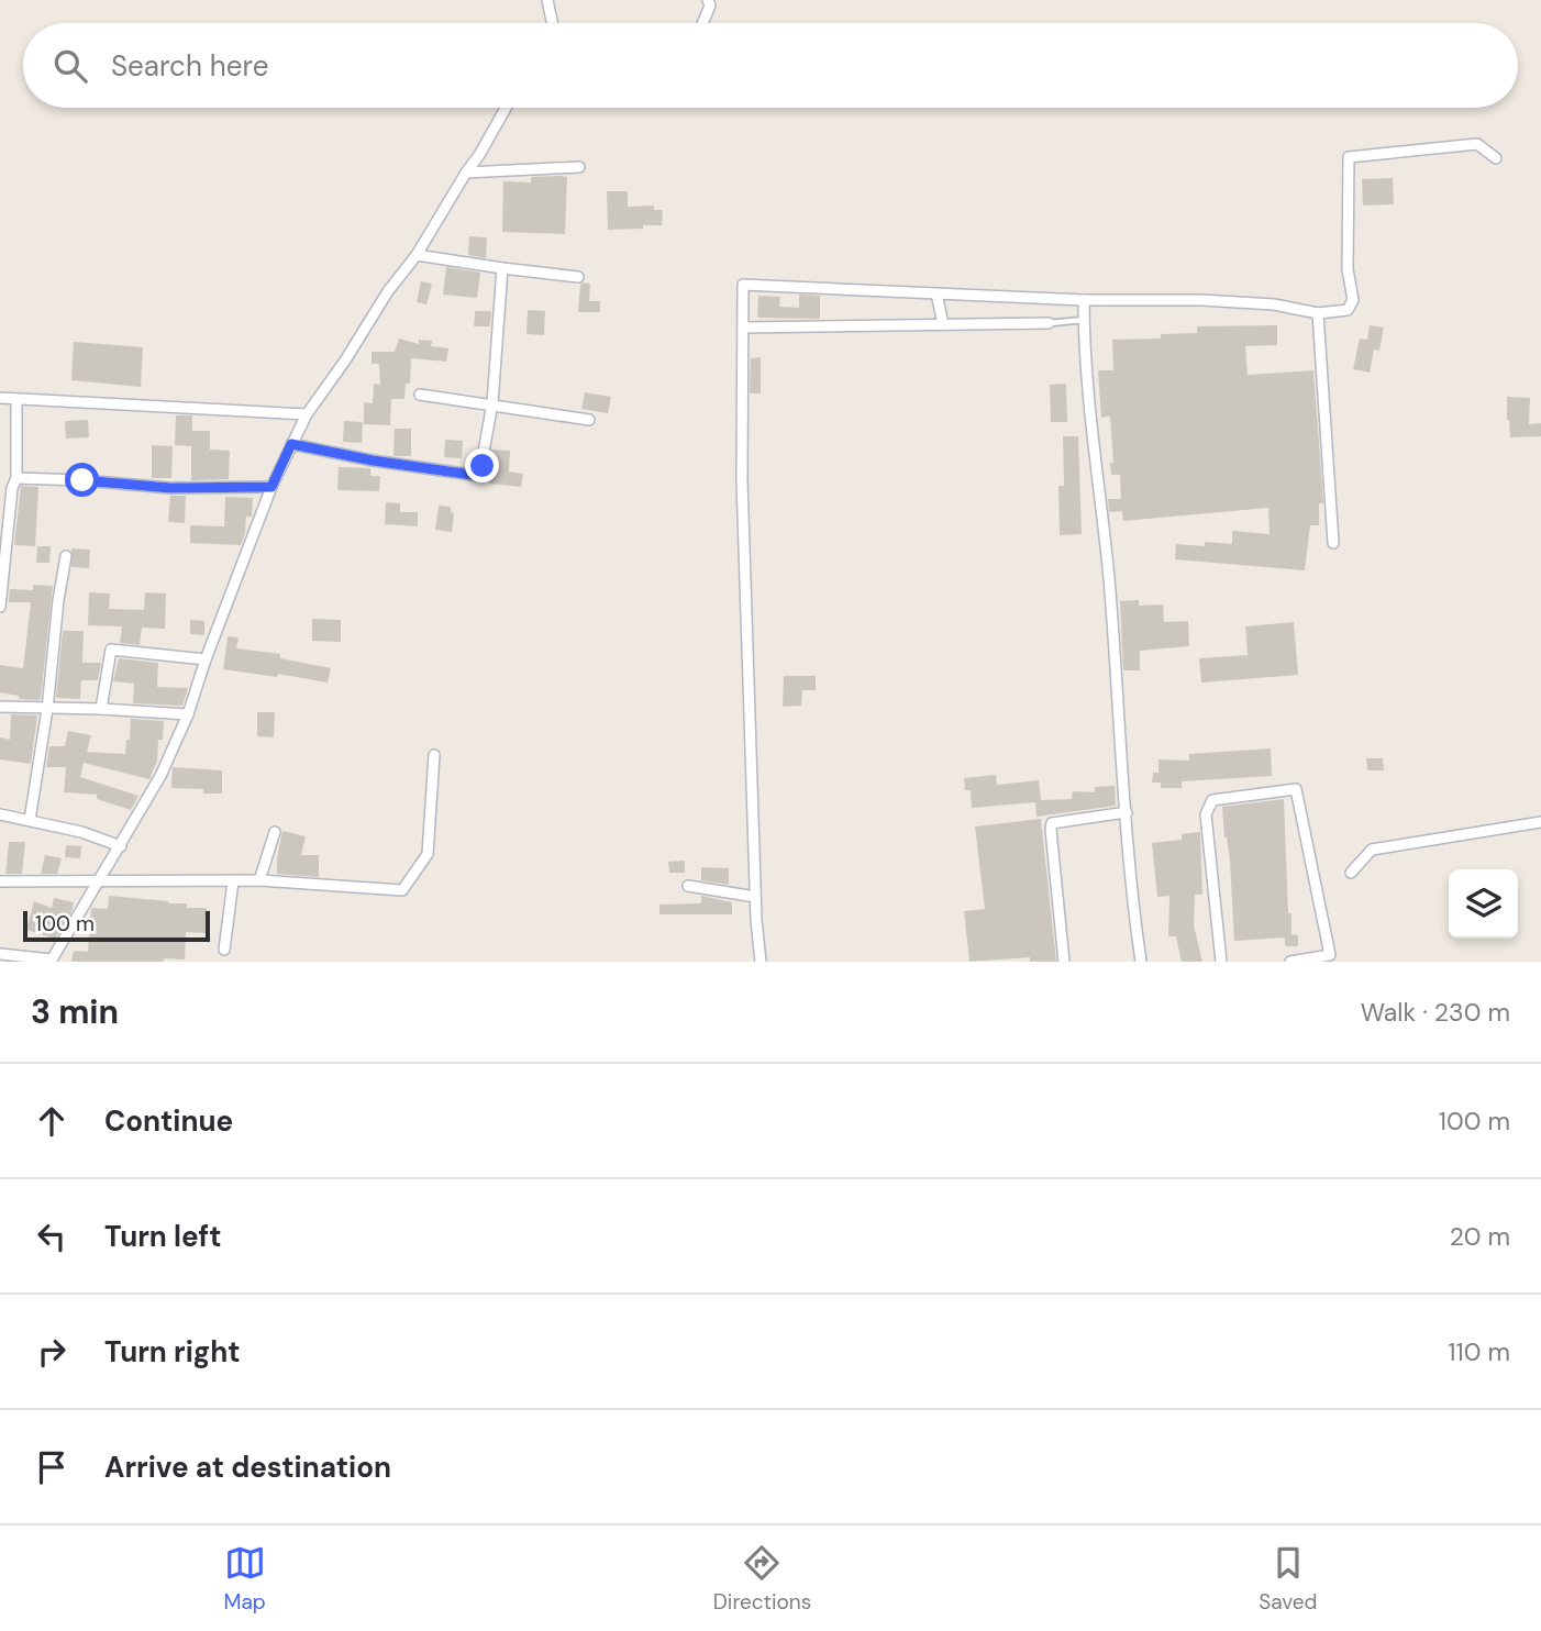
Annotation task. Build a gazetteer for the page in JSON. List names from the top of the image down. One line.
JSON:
{"scale_bar":"100 m","page":{"search":"Search here","scale":"100 m","heading":["3 min","Walk · 230 m"],"list":[["Continue","100 m"],["Turn left","20 m"],["Turn right","110 m"],"Arrive at destination"],"nav":["Map","Directions","Saved"]}}
